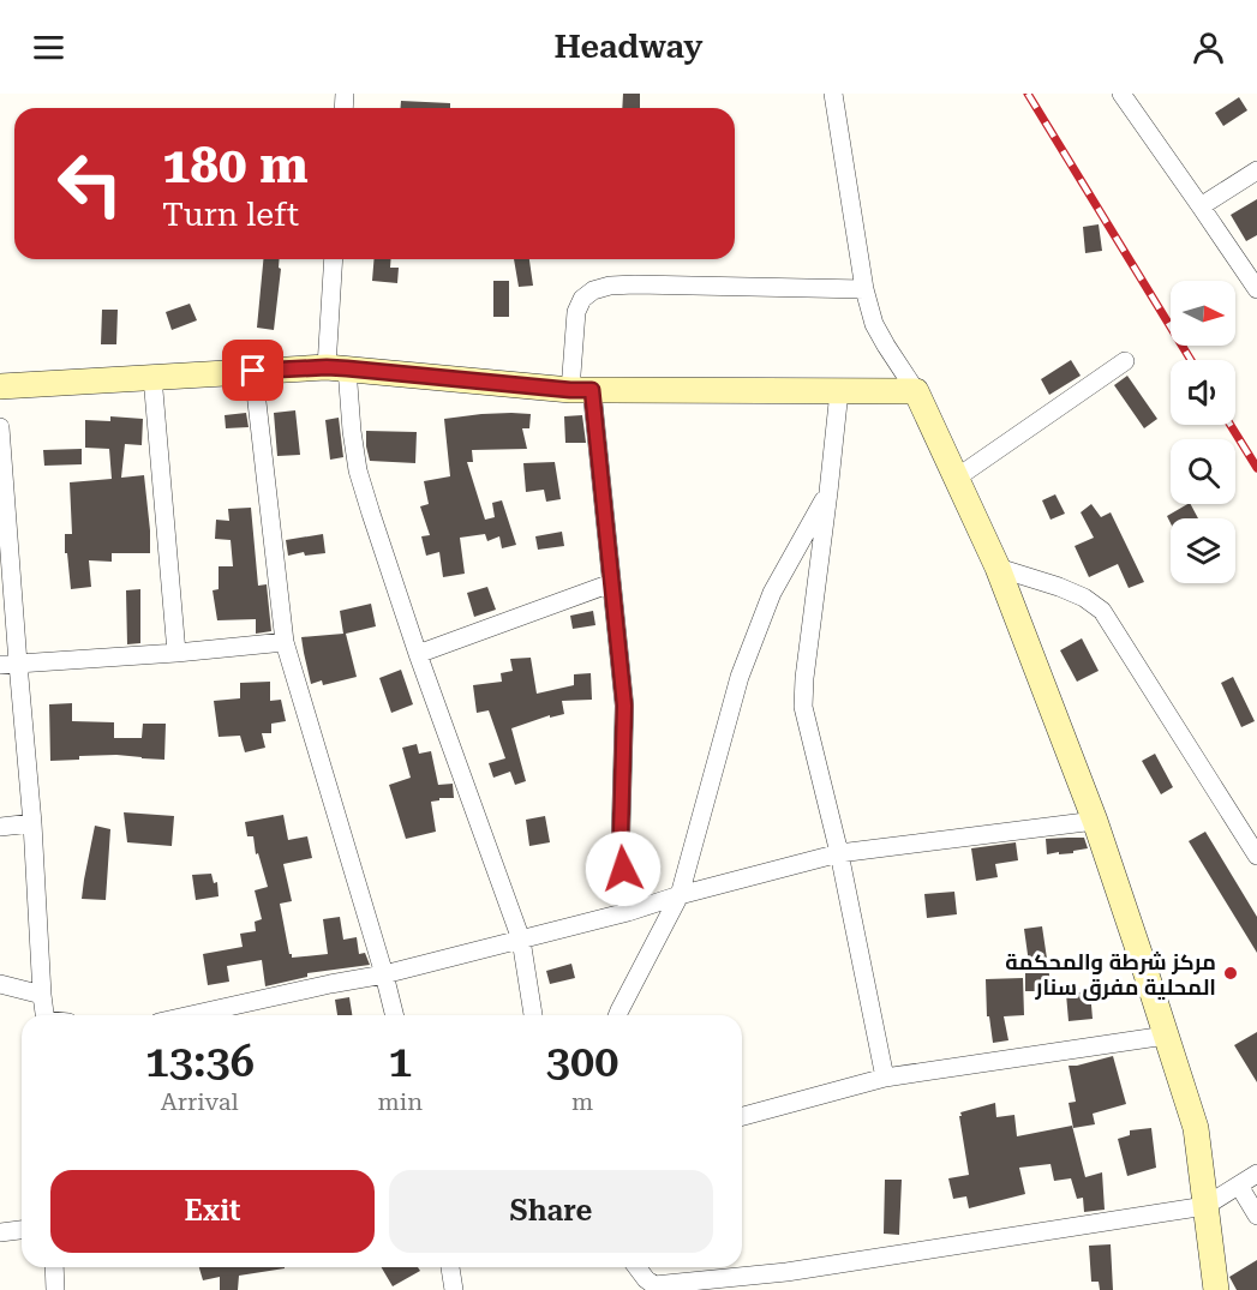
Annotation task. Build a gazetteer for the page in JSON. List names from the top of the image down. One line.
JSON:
{"places":["مركز شرطة والمحكمة المحلية مفرق سنار"],"north":"right","page":{"header":"Headway","turn":["180 m","Turn left"],"eta":["13:36","Arrival","1","min","300","m"],"buttons":["Exit","Share"]}}
